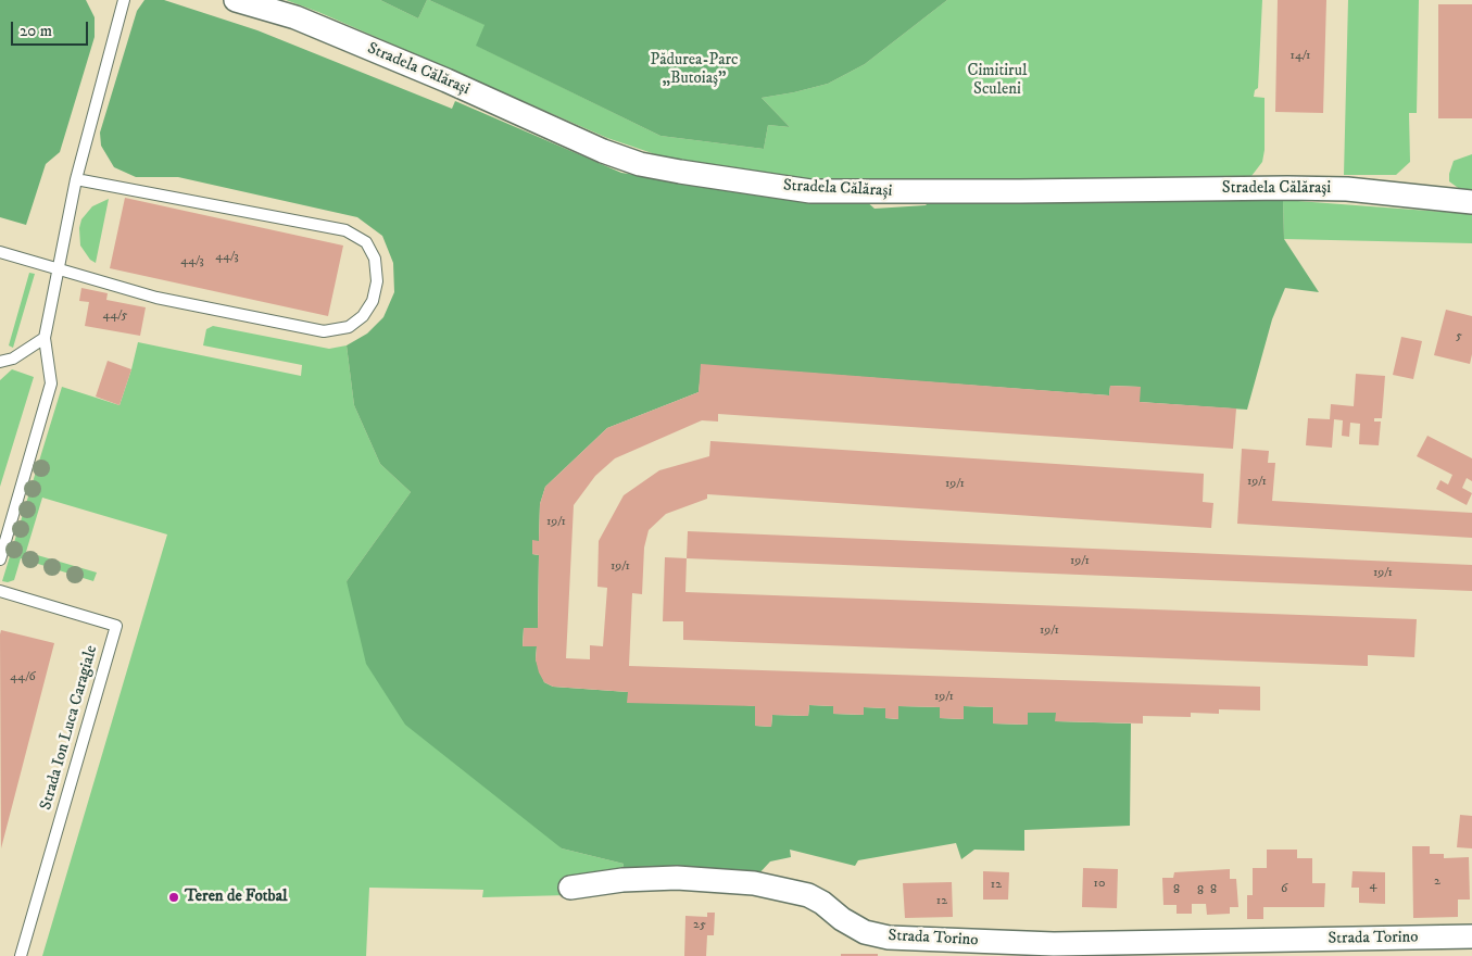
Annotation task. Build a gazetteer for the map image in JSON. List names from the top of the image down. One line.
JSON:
{"streets":{"street":["Stradela Călărași","Strada Torino"],"lane":["Strada Ion Luca Caragiale"]},"parks":["Pădurea-Parc „Butoiaș”","Cimitirul Sculeni"],"places":["Teren de Fotbal"],"house_numbers":["14/1","44/3","44/3","44/5","5","19/1","19/1","19/1","19/1","19/1","19/1","19/1","44/6","19/1","2","10","12","4","6","8","8","8","12","25"],"scale_bar":"20 m"}
